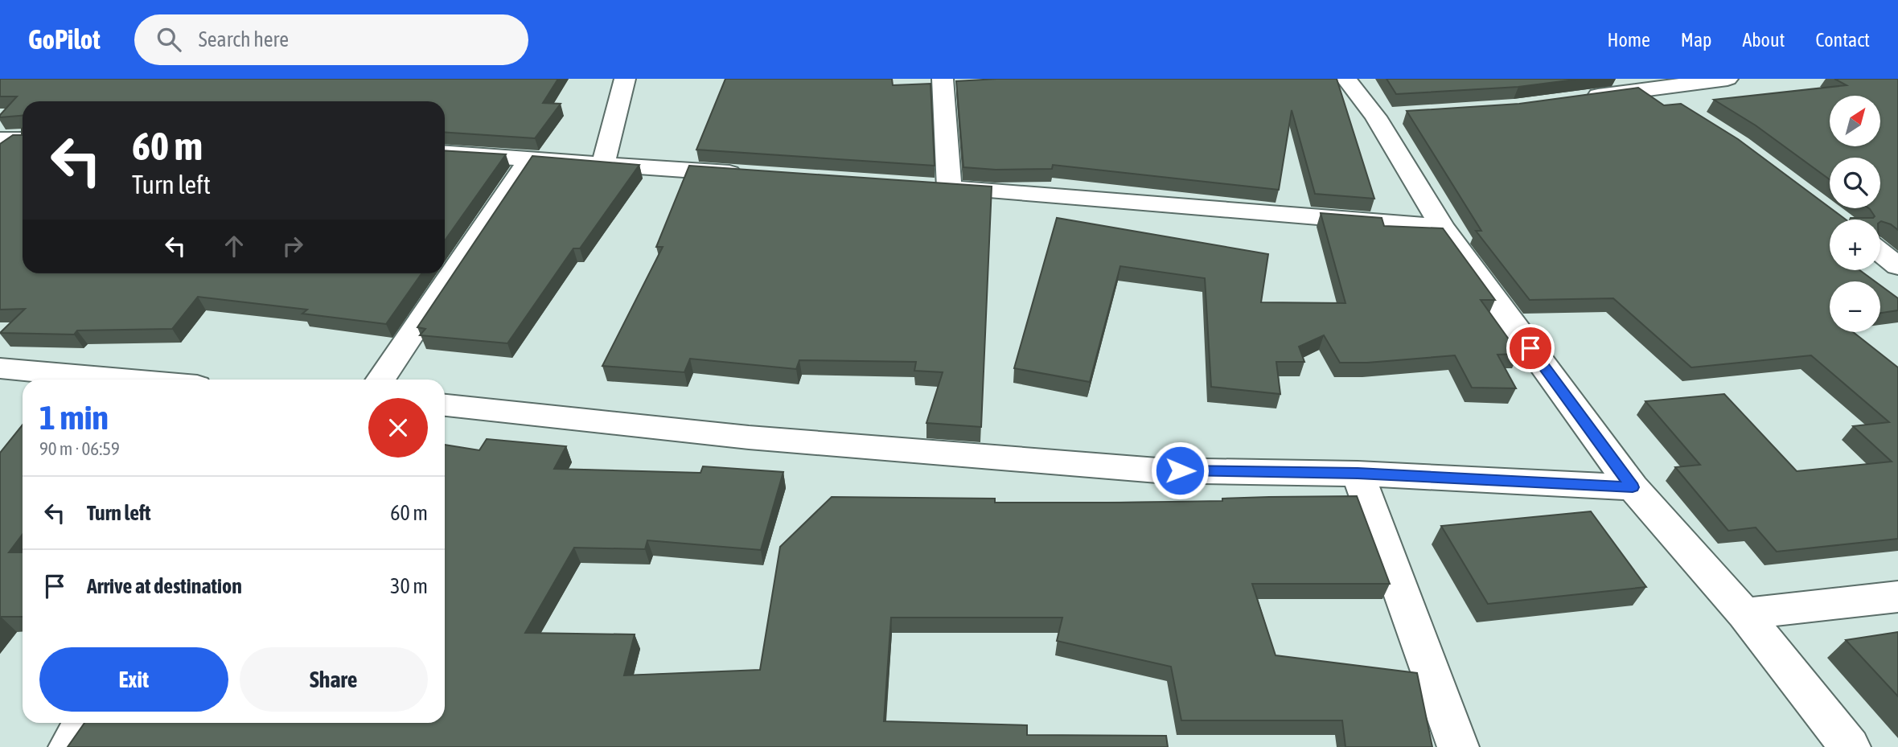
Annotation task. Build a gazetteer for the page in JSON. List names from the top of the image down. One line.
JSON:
{"north":"top right","page":{"header":"GoPilot","search":"Search here","nav":["Home","Map","About","Contact"],"map_buttons":["+","−"],"turn":["60 m","Turn left"],"heading":["1 min","90 m · 06:59"],"list":[{"name":"Turn left","value":"60 m"},{"name":"Arrive at destination","value":"30 m"}],"buttons":["Exit","Share"]}}
